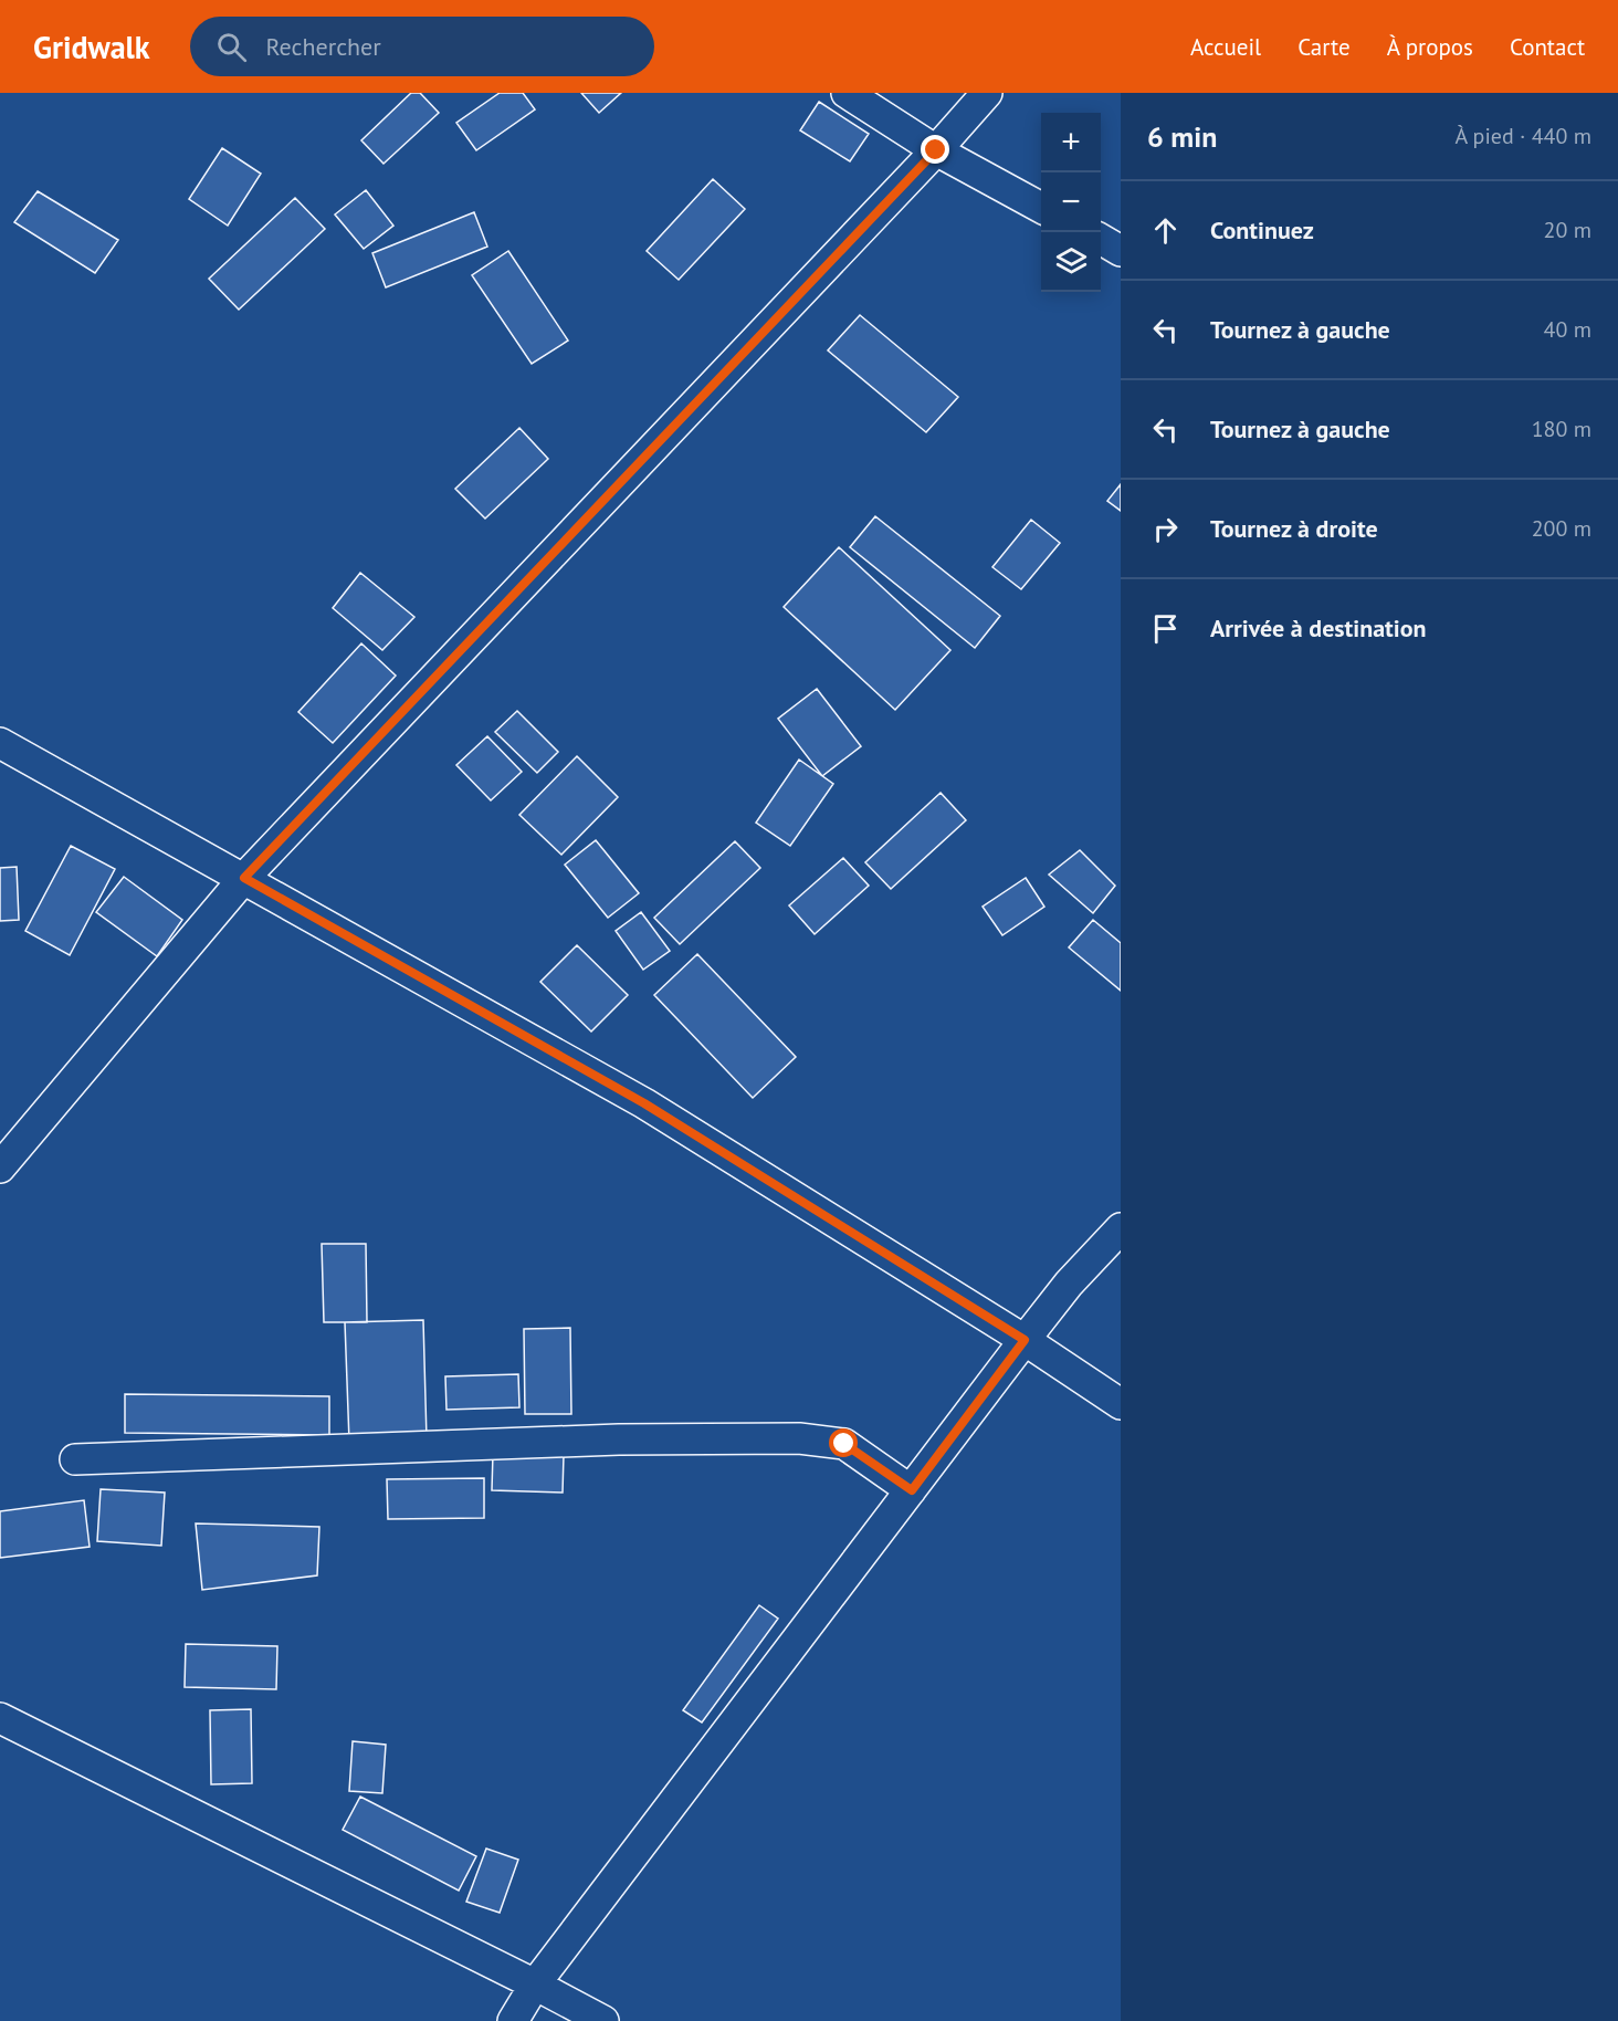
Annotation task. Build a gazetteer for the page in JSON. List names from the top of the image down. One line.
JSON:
{"page":{"header":"Gridwalk","search":"Rechercher","nav":["Accueil","Carte","À propos","Contact"],"heading":["6 min","À pied · 440 m"],"map_buttons":["+","−"],"list":[["Continuez","20 m"],["Tournez à gauche","40 m"],["Tournez à gauche","180 m"],["Tournez à droite","200 m"],"Arrivée à destination"]}}
